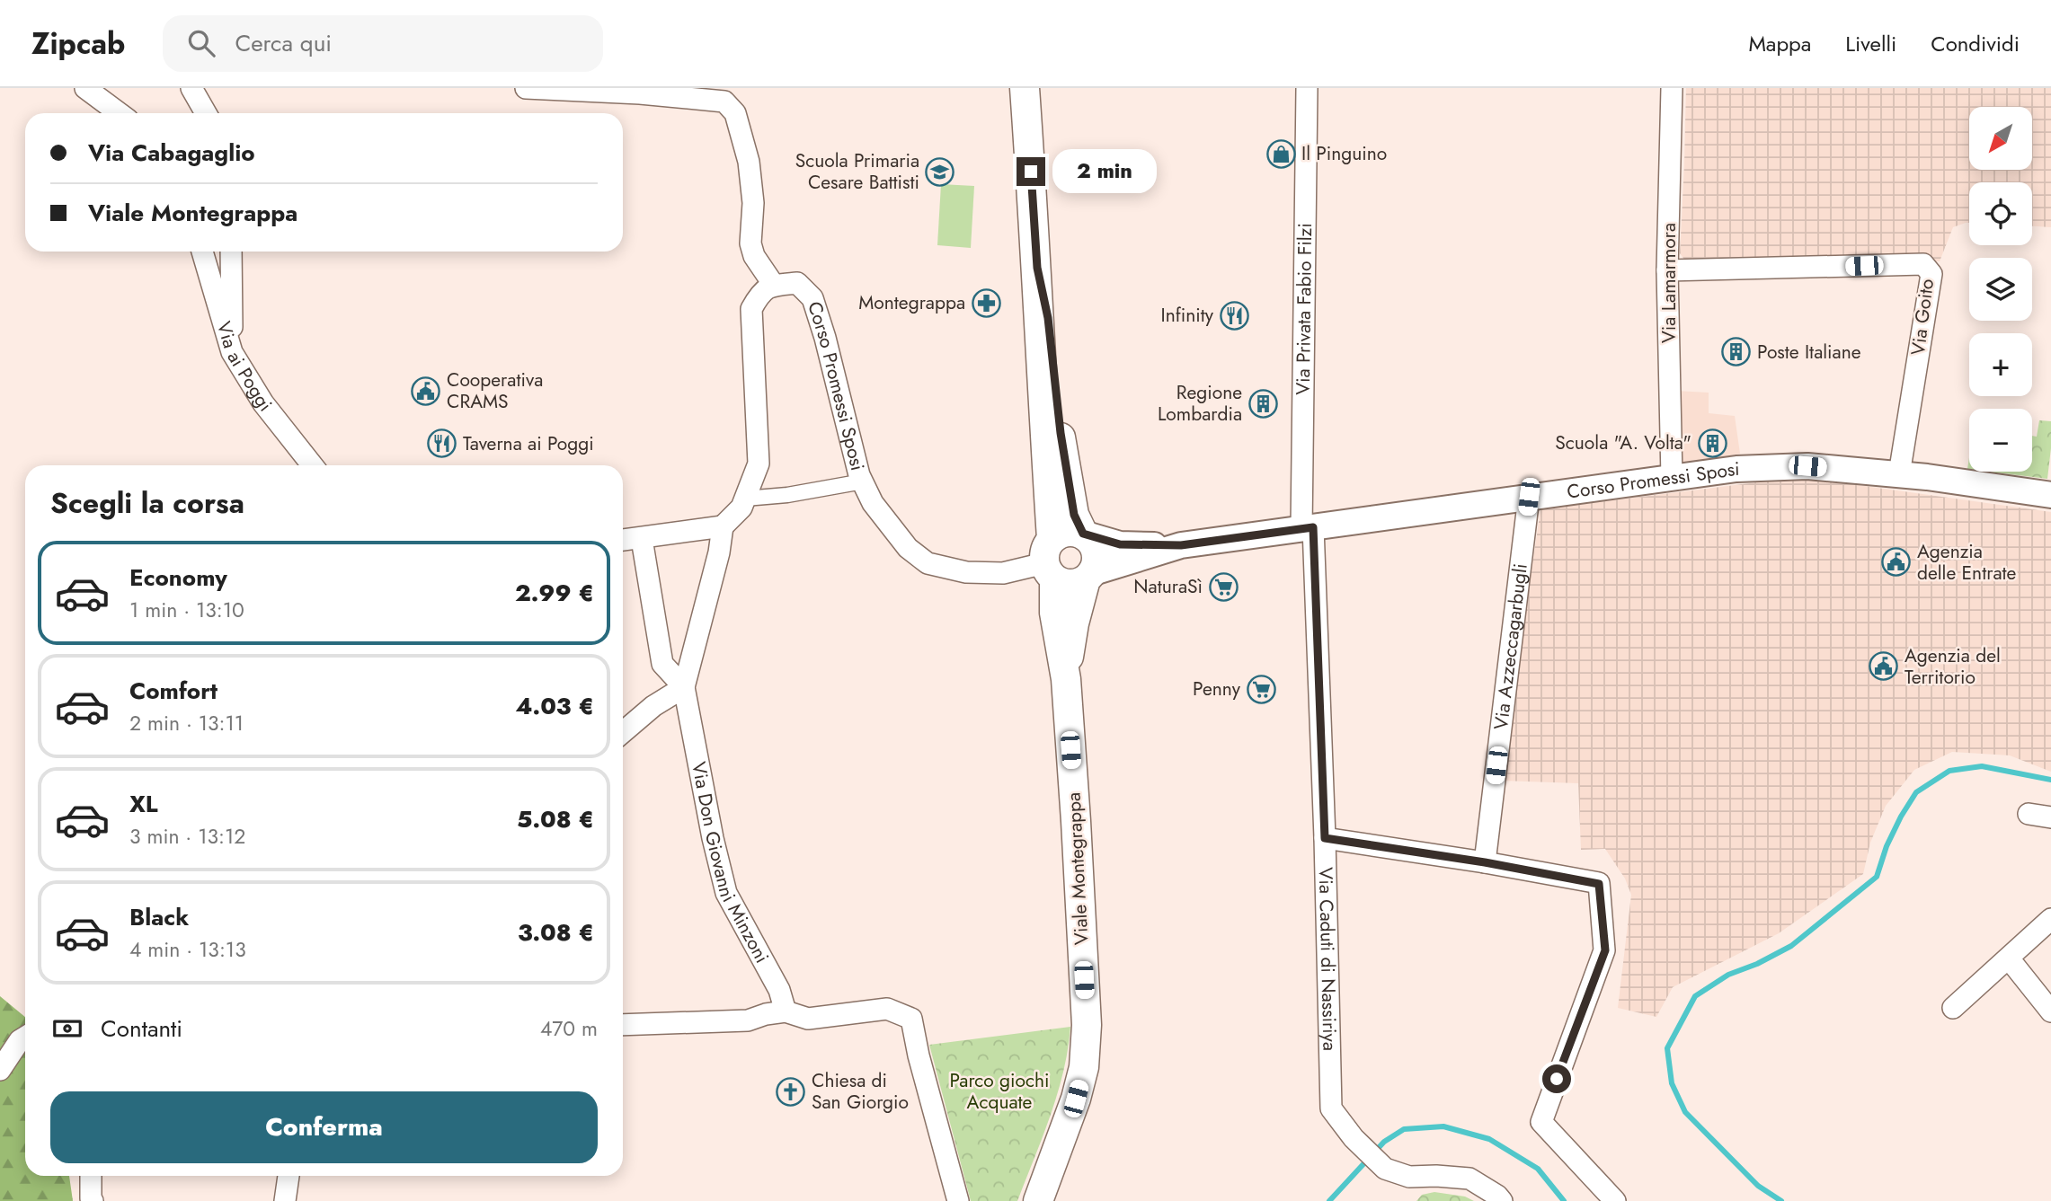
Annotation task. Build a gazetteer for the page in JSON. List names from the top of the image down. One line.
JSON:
{"streets":{"main road":["Viale Montegrappa"],"street":["Via Lamarmora","Via Privata Fabio Filzi","Via Goito","Via ai Poggi","Corso Promessi Sposi","Via Azzeccagarbugli","Via Don Giovanni Minzoni","Via Caduti di Nassiriya"]},"crossings":[["Via Lamarmora","Via Goito"],["Via Lamarmora","Corso Promessi Sposi"],["Via Privata Fabio Filzi","Corso Promessi Sposi"],["Via Privata Fabio Filzi","Via Caduti di Nassiriya"],["Via Goito","Corso Promessi Sposi"],["Corso Promessi Sposi","Via Azzeccagarbugli"],["Corso Promessi Sposi","Viale Montegrappa"],["Corso Promessi Sposi","Via Caduti di Nassiriya"]],"parks":["Parco giochi Acquate"],"places":{"shop":["Il Pinguino"],"school or university":["Scuola Primaria Cesare Battisti"],"pharmacy":["Montegrappa"],"restaurant":["Infinity","Taverna ai Poggi"],"building":["Poste Italiane","Regione Lombardia","Scuola \"A. Volta\""],"public building":["Cooperativa CRAMS","Agenzia delle Entrate","Agenzia del Territorio"],"supermarket":["NaturaSì","Penny"],"church":["Chiesa di San Giorgio"]},"north":"bottom left","page":{"header":"Zipcab","search":"Cerca qui","nav":["Mappa","Livelli","Condividi"],"map_buttons":["+","−"],"banner":["Via Cabagaglio","Viale Montegrappa"],"bubble":"2 min","heading":"Scegli la corsa","list":[{"name":"Economy","note":"1 min · 13:10","value":"2.99 €"},{"name":"Comfort","note":"2 min · 13:11","value":"4.03 €"},{"name":"XL","note":"3 min · 13:12","value":"5.08 €"},{"name":"Black","note":"4 min · 13:13","value":"3.08 €"}],"pay":["Contanti","470 m"],"buttons":"Conferma"}}
